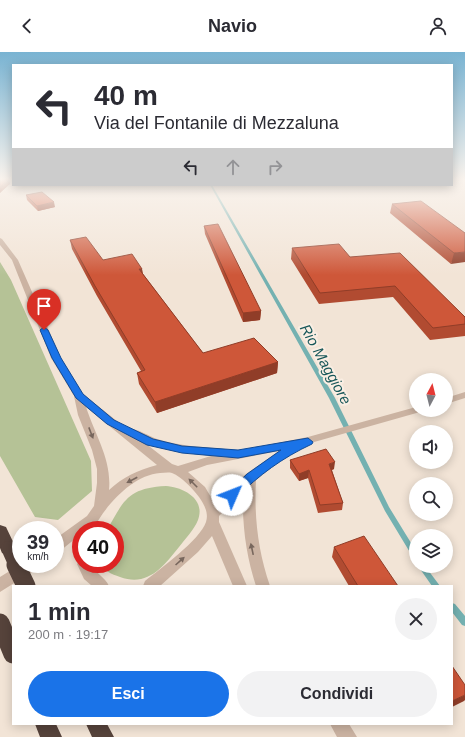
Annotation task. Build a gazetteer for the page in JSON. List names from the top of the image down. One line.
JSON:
{"water":["Rio Maggiore"],"north":"top","page":{"header":"Navio","turn":["40 m","Via del Fontanile di Mezzaluna"],"speed":"39 km/h","limit":"40","heading":["1 min","200 m · 19:17"],"buttons":["Esci","Condividi"]}}
